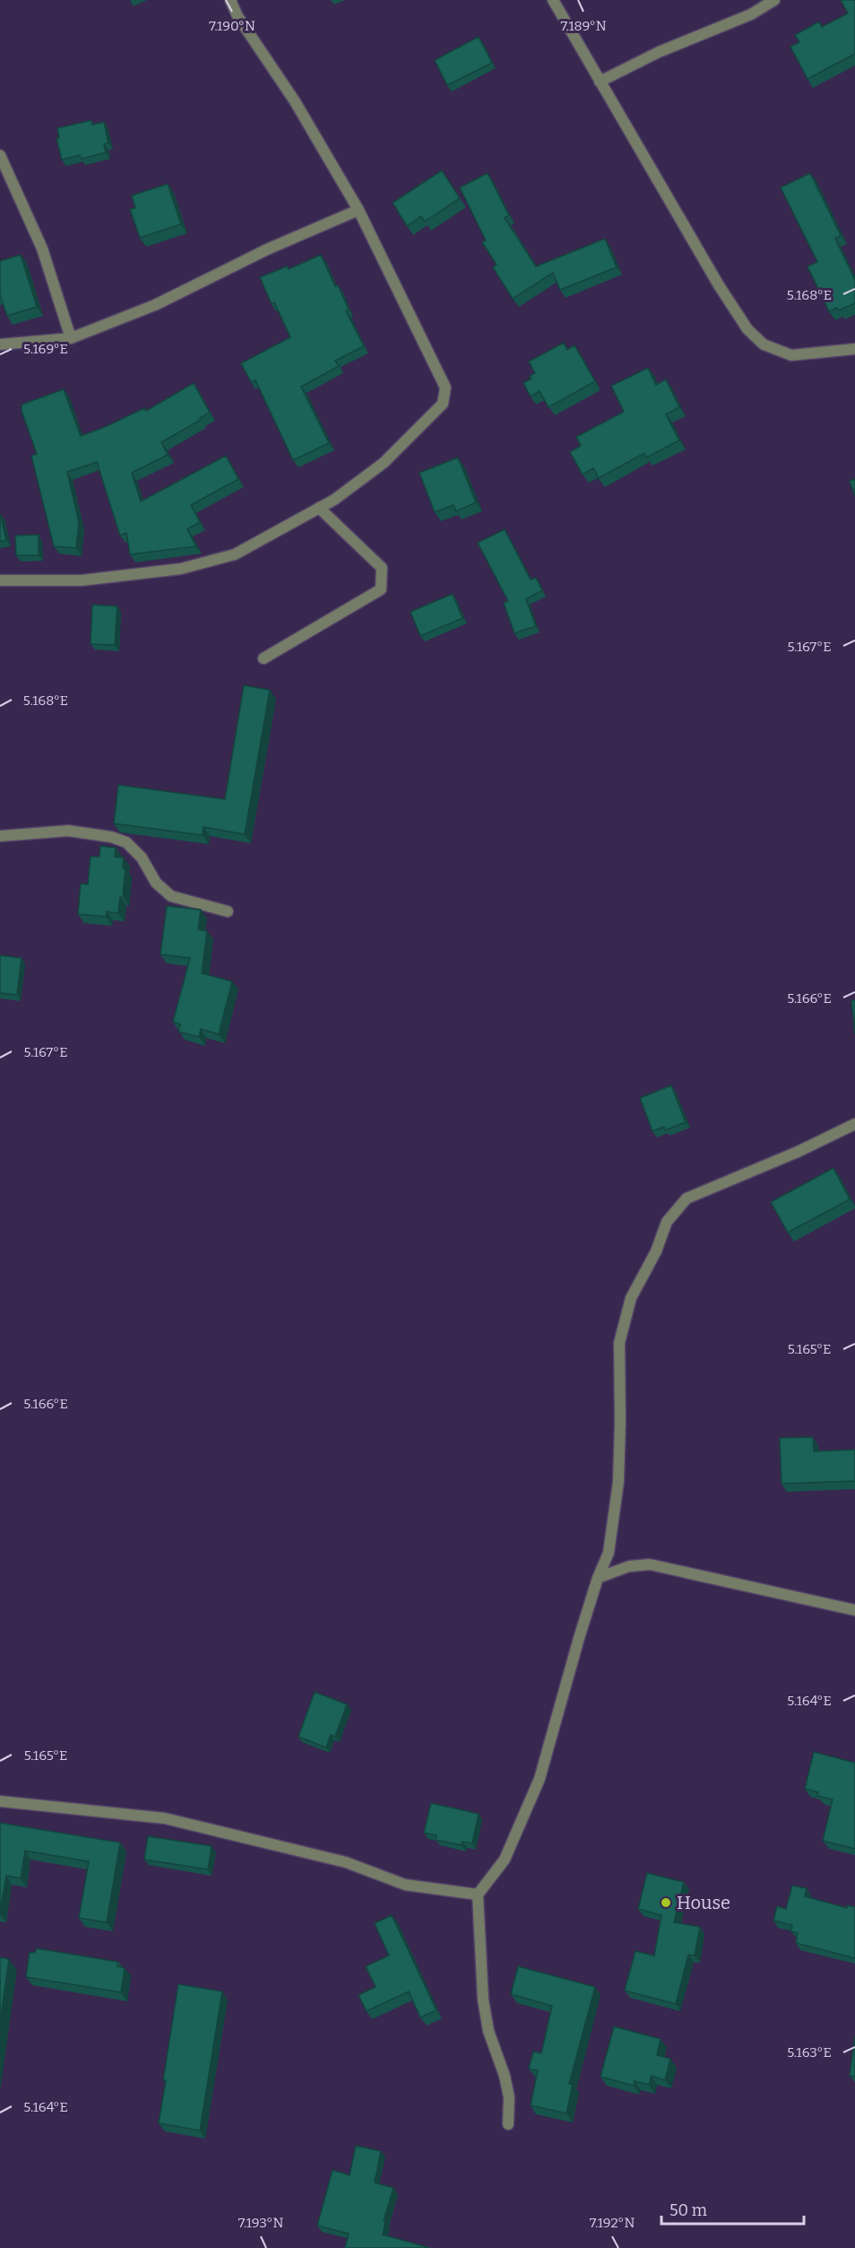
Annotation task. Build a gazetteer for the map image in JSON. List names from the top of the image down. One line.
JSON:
{"places":["House"],"scale_bar":"50 m","coordinates":["7.190°N","7.189°N","5.168°E","5.169°E","5.167°E","5.166°E","5.165°E","5.164°E","5.163°E","7.193°N","7.192°N"]}
